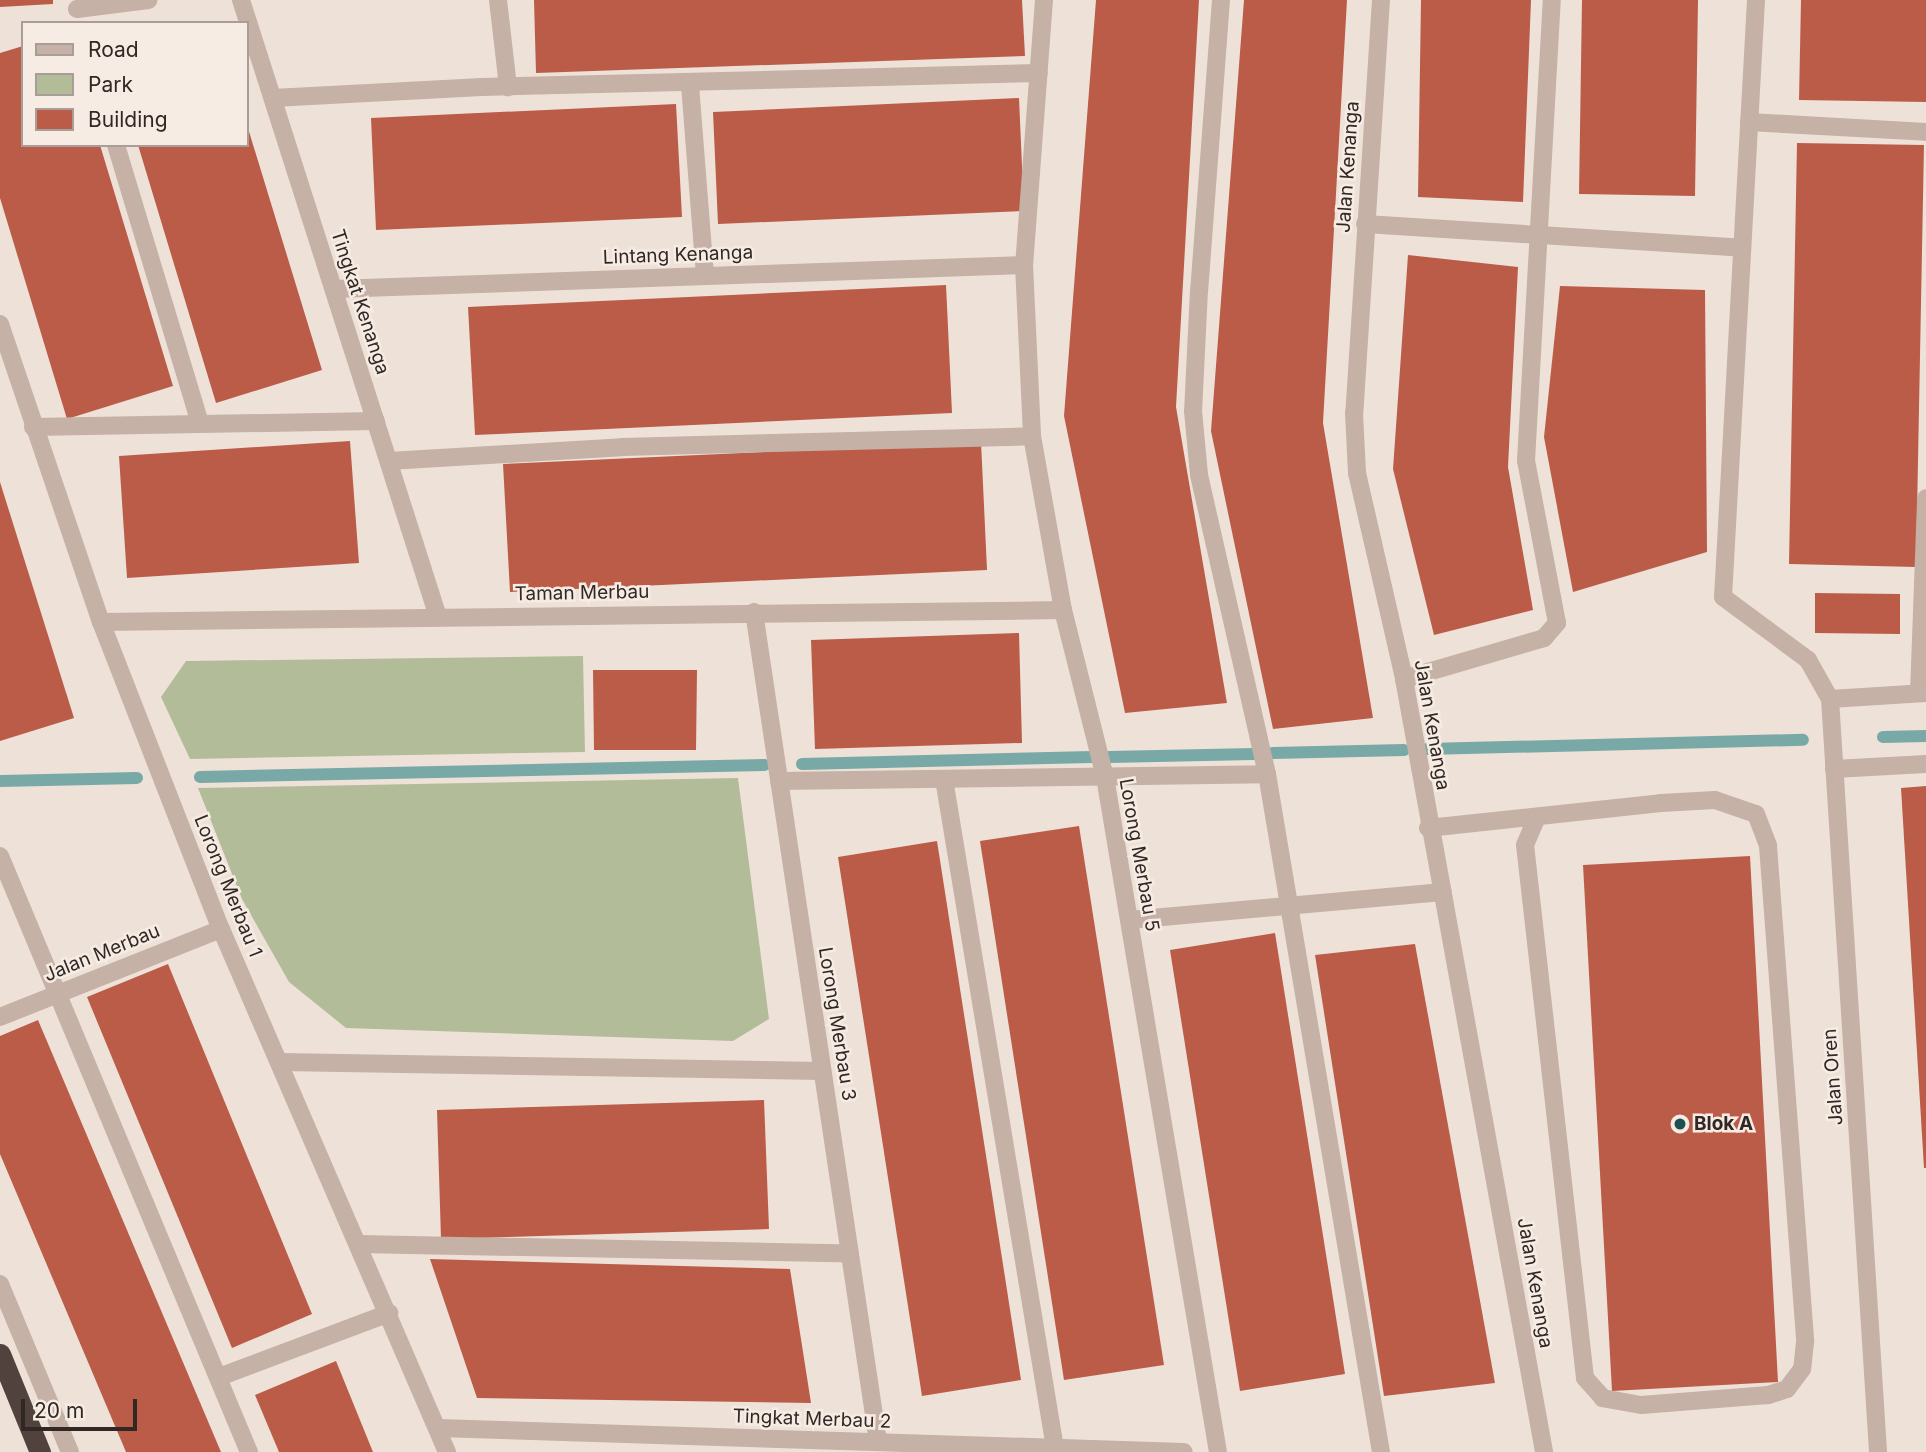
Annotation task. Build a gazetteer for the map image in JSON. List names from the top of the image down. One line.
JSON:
{"streets":{"street":["Jalan Kenanga","Lintang Kenanga","Tingkat Kenanga","Taman Merbau","Lorong Merbau 5","Lorong Merbau 1","Jalan Merbau","Lorong Merbau 3","Jalan Oren","Tingkat Merbau 2"]},"crossings":[["Lintang Kenanga","Tingkat Kenanga"],["Lintang Kenanga","Lorong Merbau 5"],["Tingkat Kenanga","Taman Merbau"],["Taman Merbau","Lorong Merbau 5"],["Taman Merbau","Lorong Merbau 1"],["Taman Merbau","Lorong Merbau 3"],["Lorong Merbau 1","Jalan Merbau"],["Lorong Merbau 1","Tingkat Merbau 2"],["Lorong Merbau 3","Tingkat Merbau 2"]],"places":["Blok A"],"legend":["Road","Park","Building"],"scale_bar":"20 m"}
